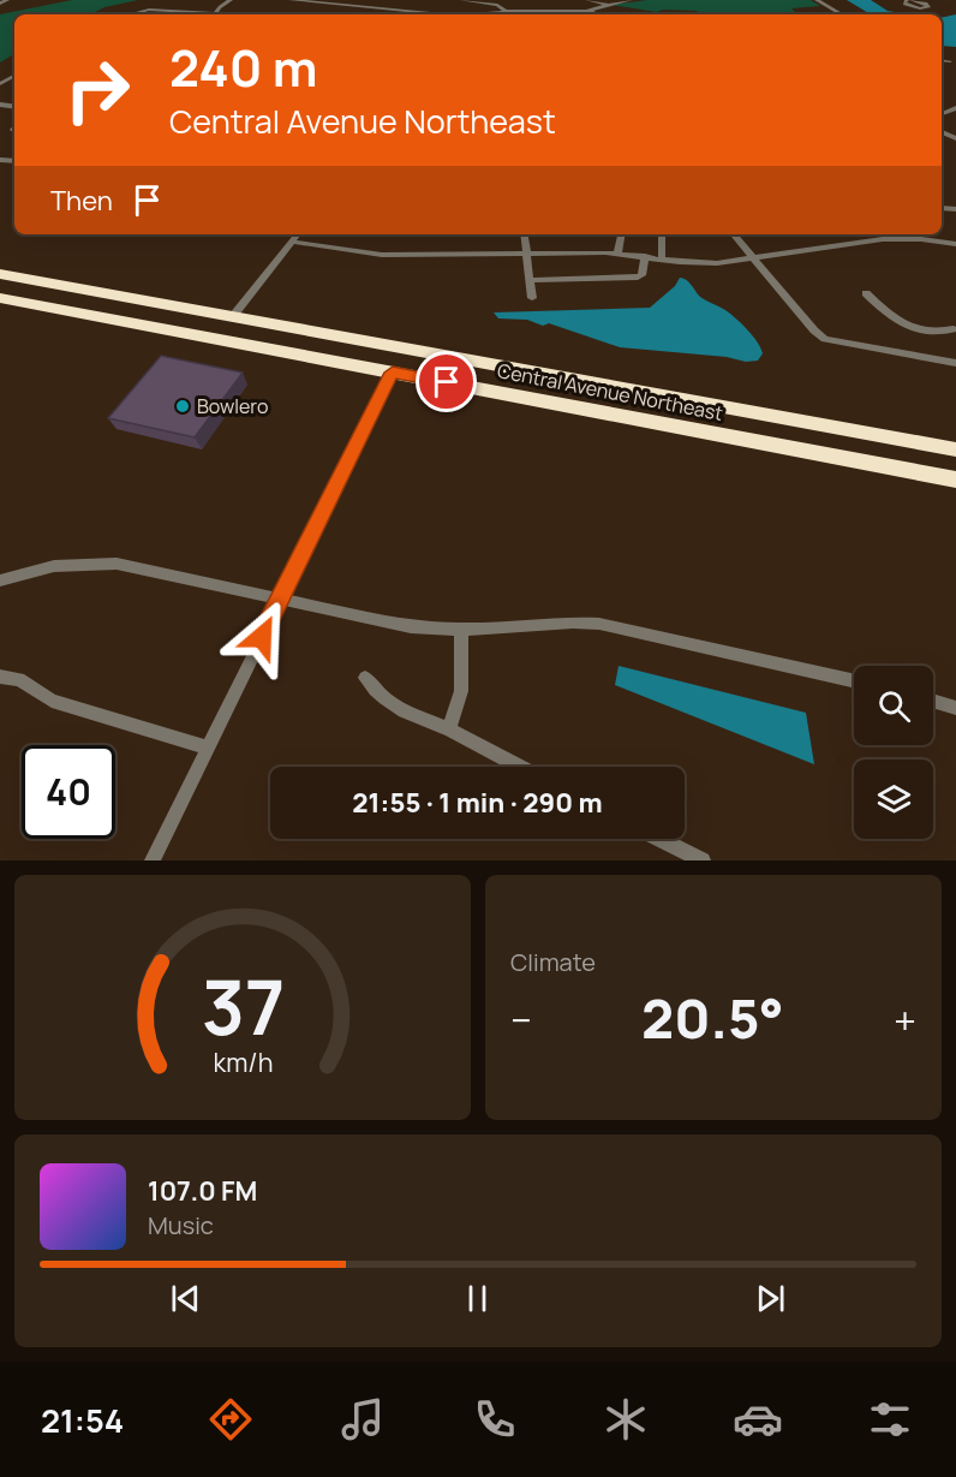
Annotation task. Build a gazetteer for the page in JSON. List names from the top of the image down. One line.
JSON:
{"streets":{"highway":["Central Avenue Northeast"]},"places":["Bowlero"],"page":{"turn":["240 m","Central Avenue Northeast"],"then":"Then","limit":"40","trip":"21:55 · 1 min · 290 m","tile":"Climate","heat":["−","20.5°","+"],"song":["107.0 FM","Music"],"tabs":"21:54","gauge":["37","km/h"]}}
